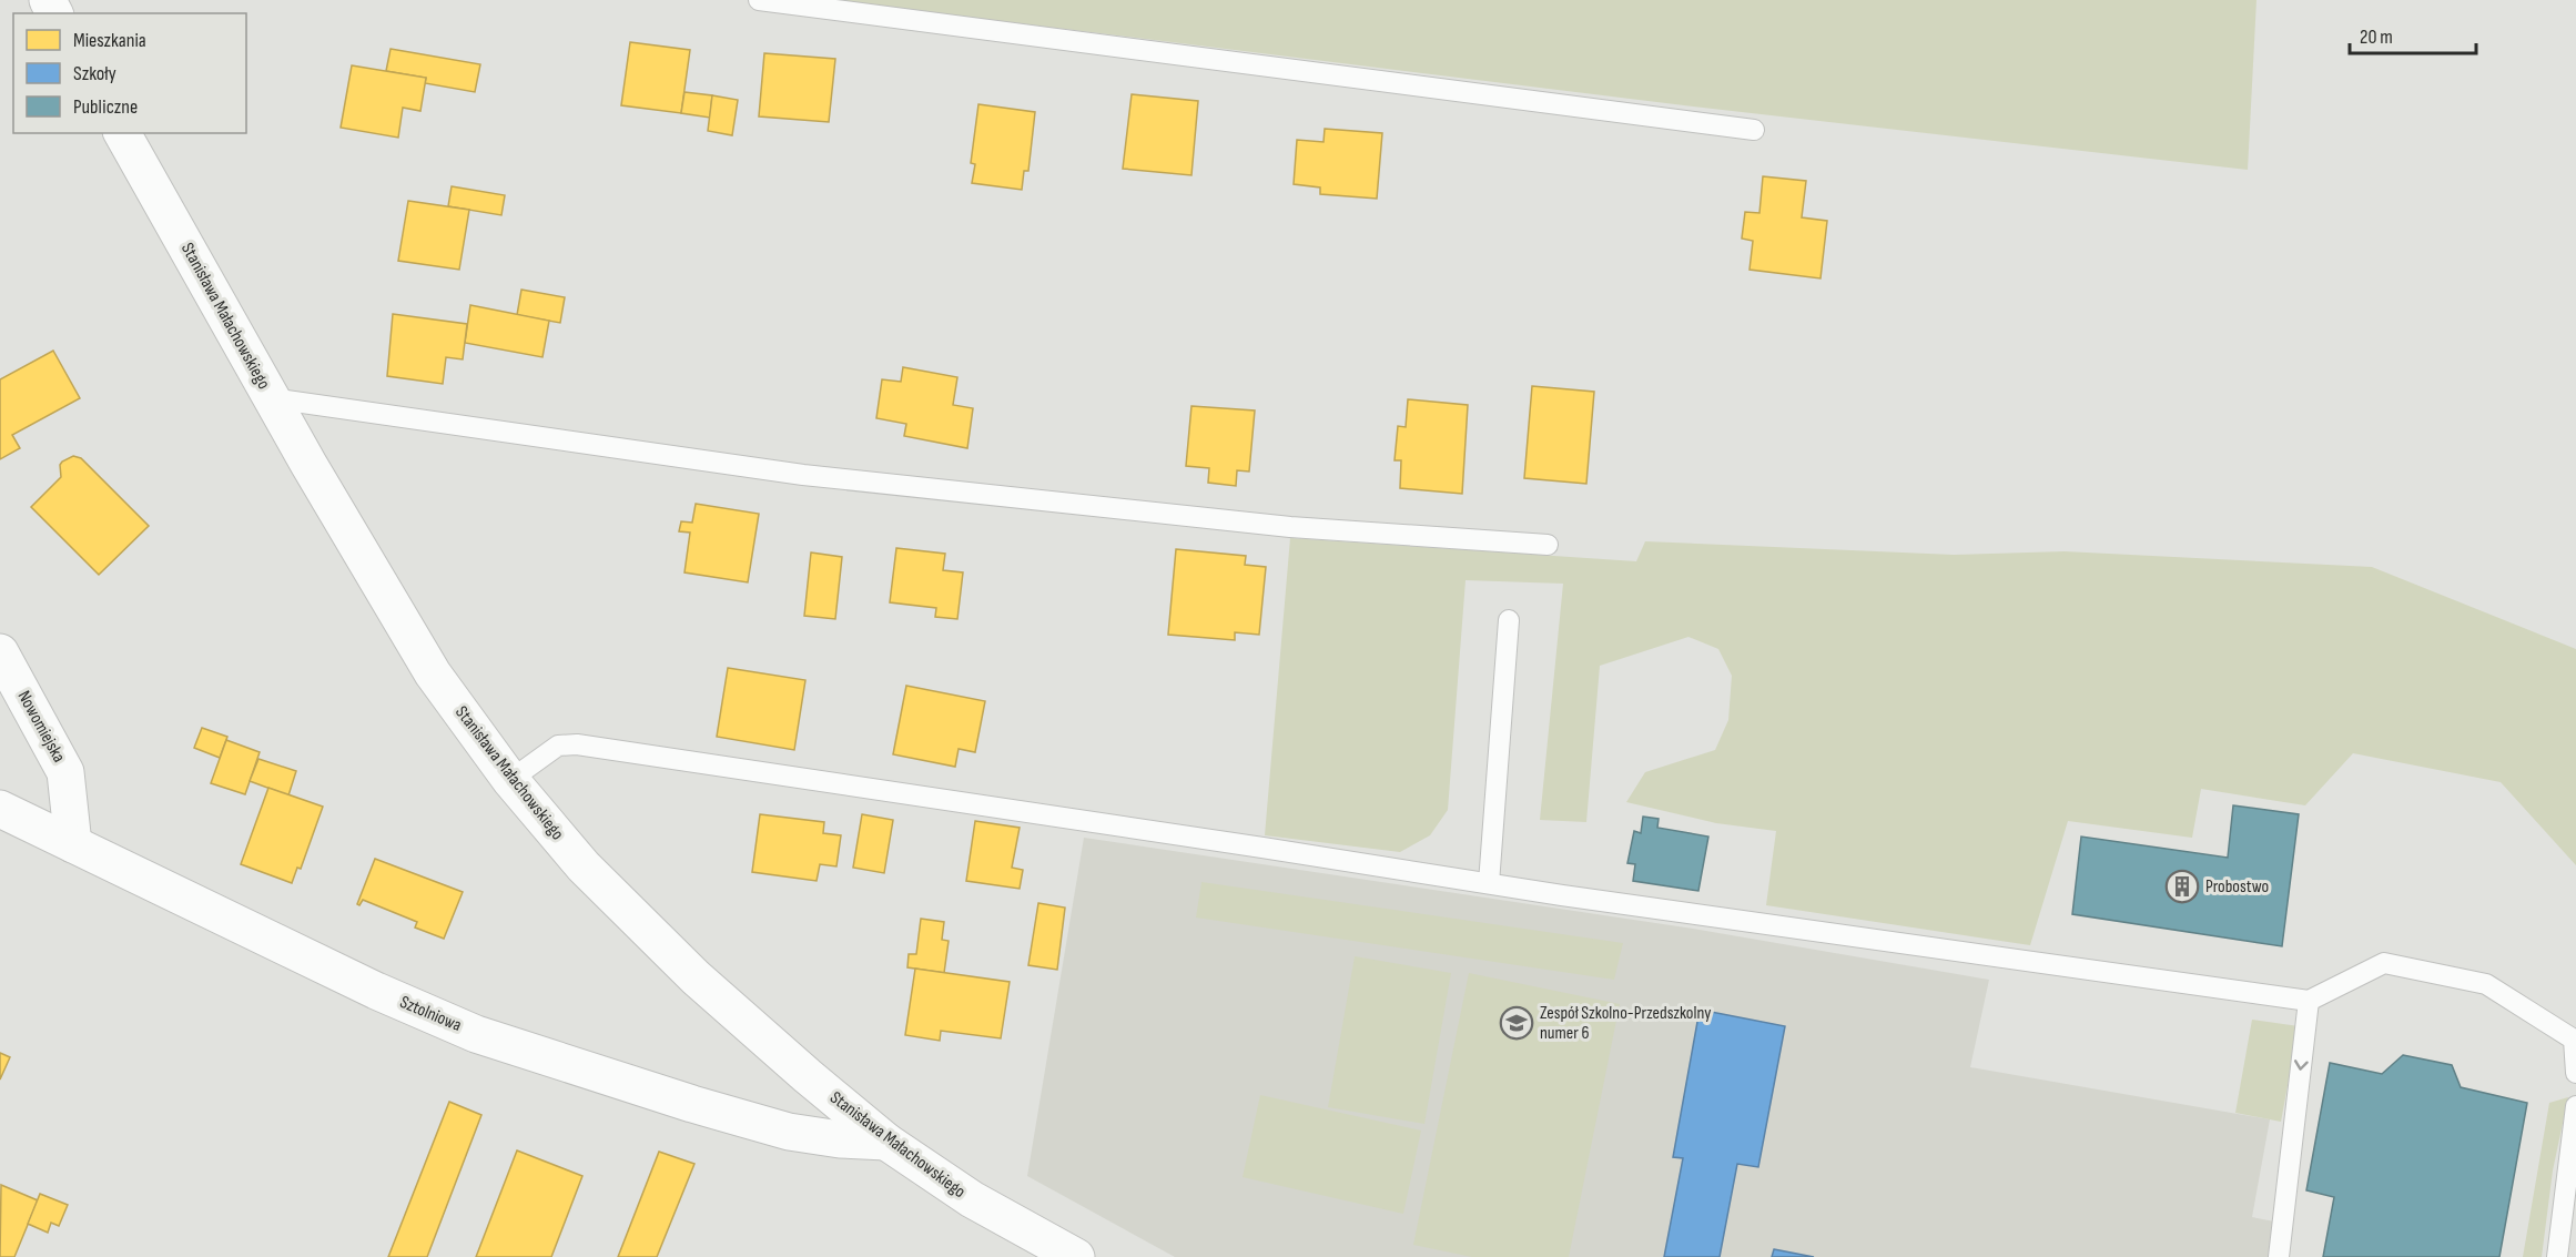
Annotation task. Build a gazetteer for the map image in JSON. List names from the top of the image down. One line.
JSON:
{"streets":{"street":["Stanisława Małachowskiego","Nowomiejska","Sztolniowa"]},"crossings":[["Stanisława Małachowskiego","Sztolniowa"],["Nowomiejska","Sztolniowa"]],"places":{"building":["Probostwo"],"school or university":["Zespół Szkolno-Przedszkolny numer 6"]},"legend":["Mieszkania","Szkoły","Publiczne"],"scale_bar":"20 m"}
